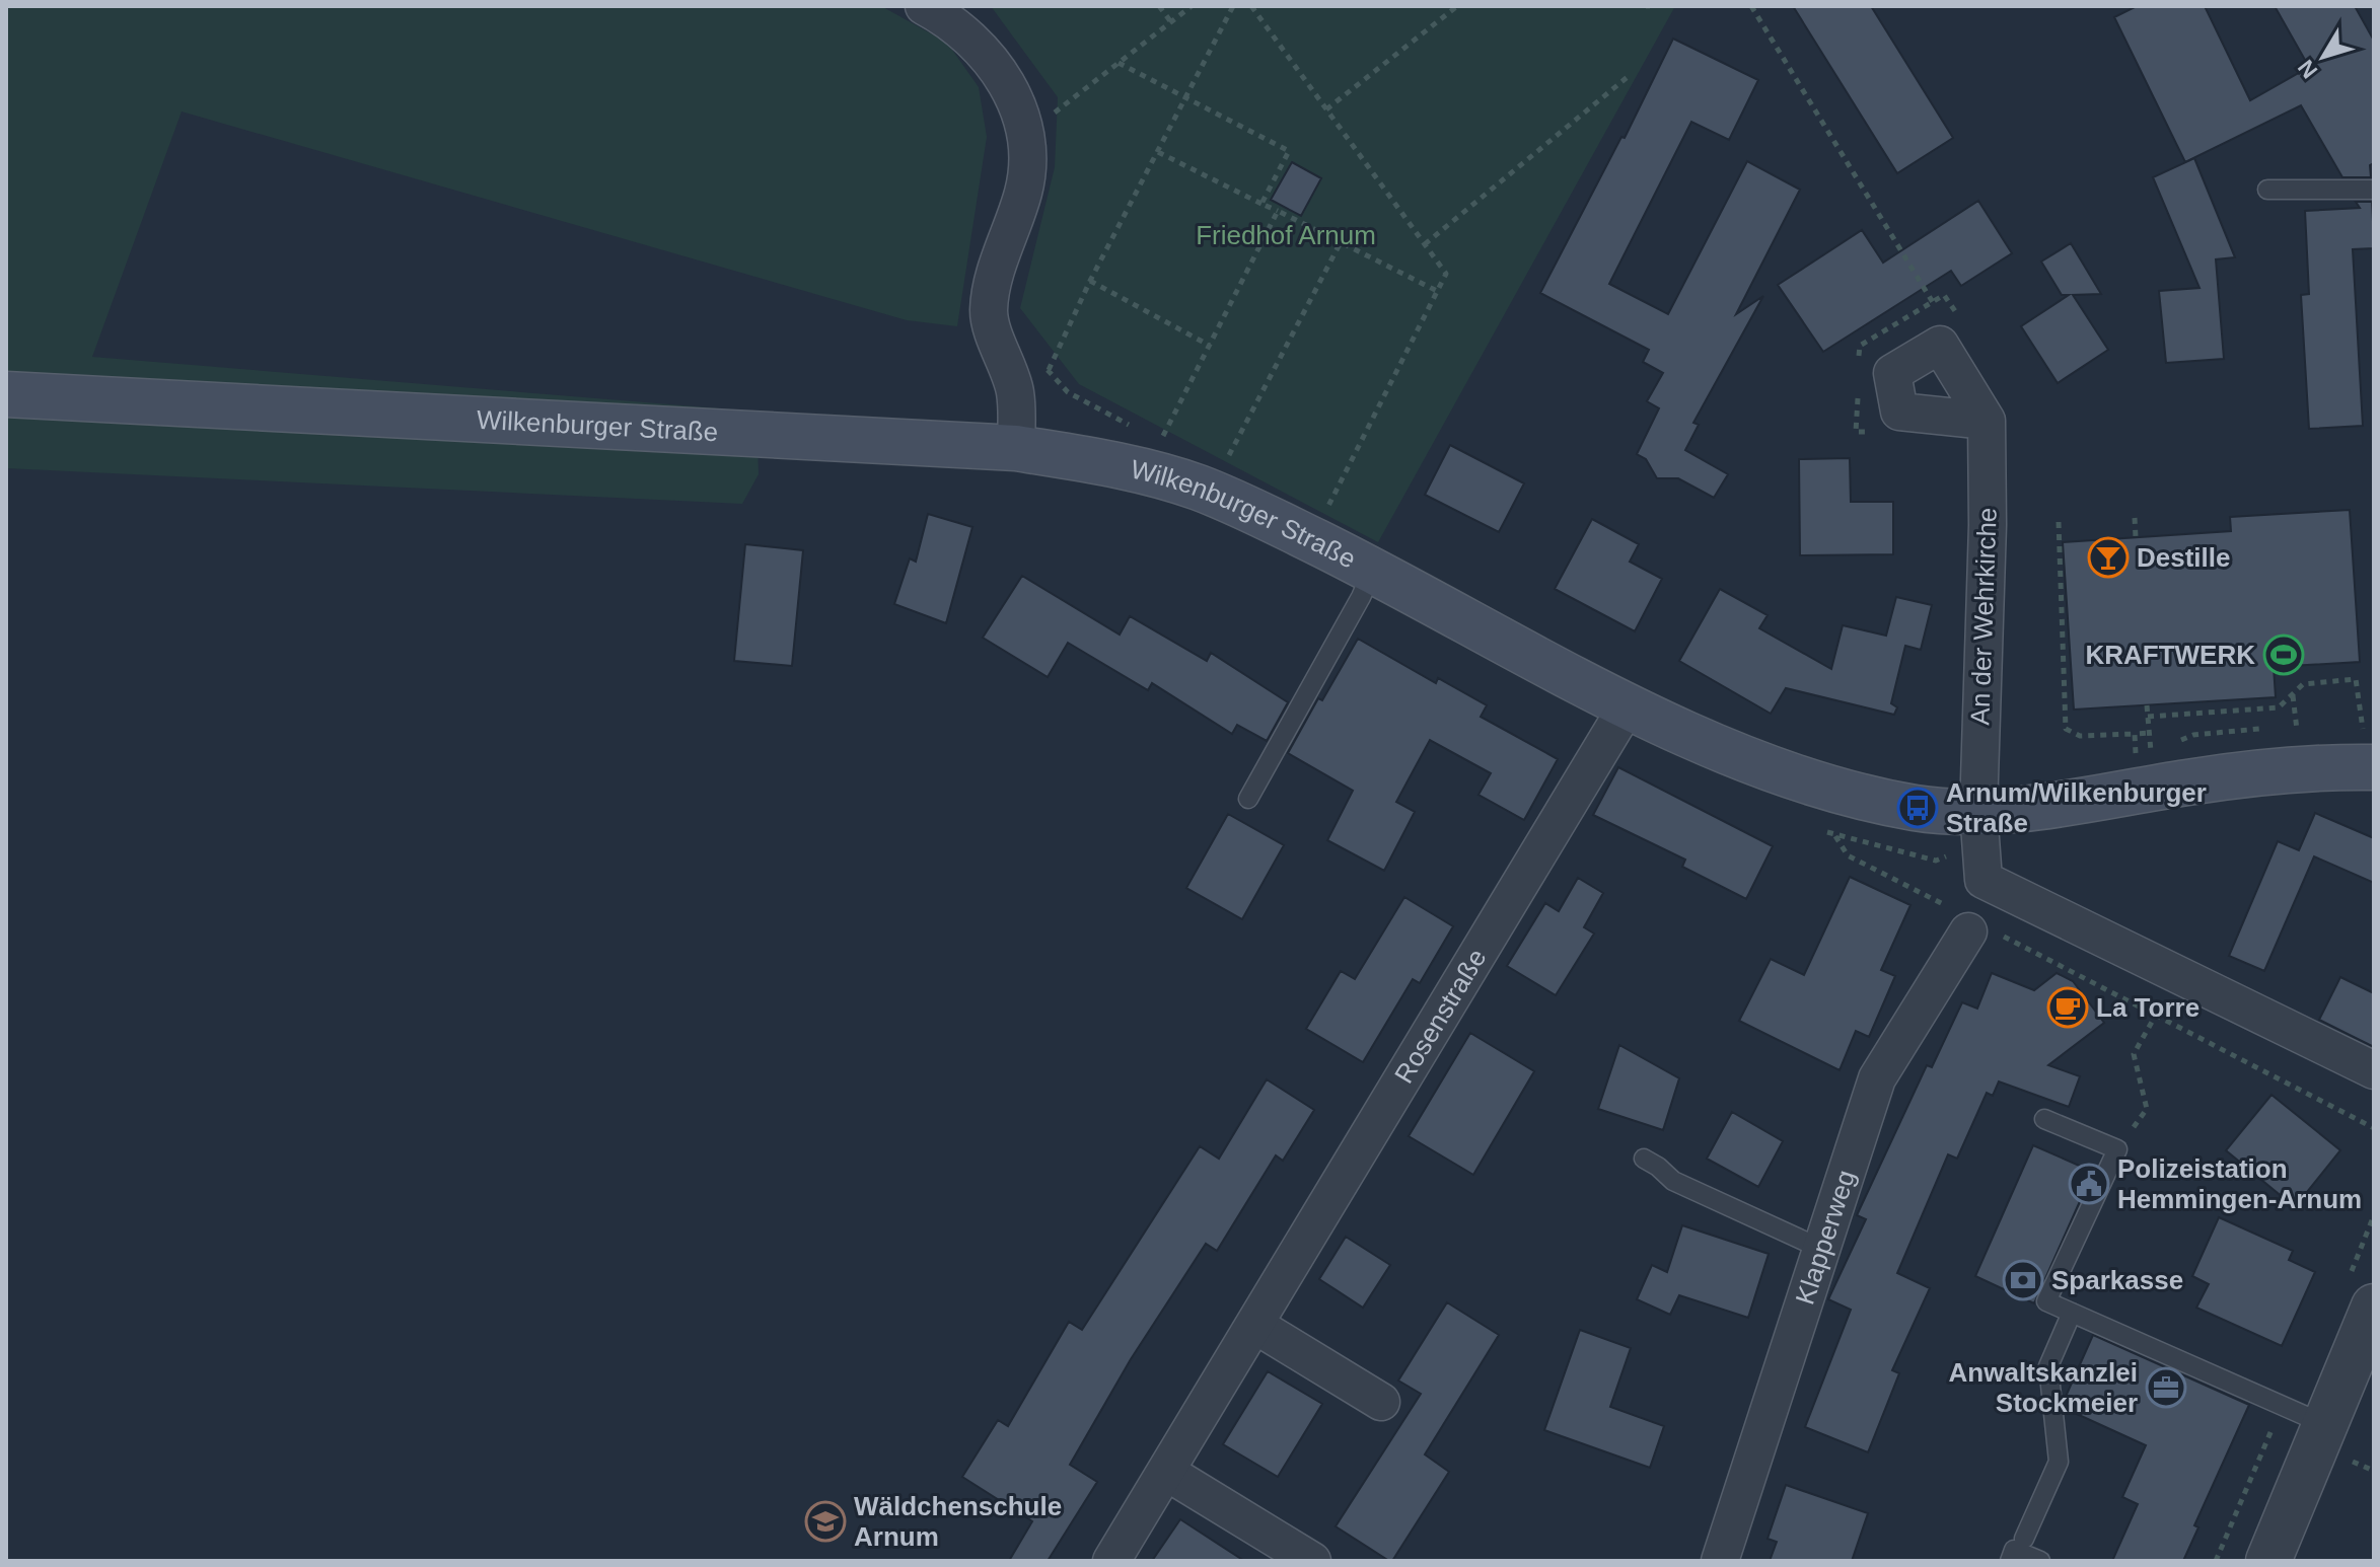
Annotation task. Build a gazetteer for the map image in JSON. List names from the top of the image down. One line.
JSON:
{"streets":{"main road":["Wilkenburger Straße"],"street":["An der Wehrkirche","Rosenstraße","Klapperweg"]},"crossings":[["Wilkenburger Straße","An der Wehrkirche"],["Wilkenburger Straße","Rosenstraße"]],"parks":["Friedhof Arnum"],"places":{"bar":["Destille"],"sports":["KRAFTWERK"],"bus stop":["Arnum/Wilkenburger Straße"],"cafe":["La Torre"],"public building":["Polizeistation Hemmingen-Arnum"],"bank":["Sparkasse"],"office":["Anwaltskanzlei Stockmeier"],"school or university":["Wäldchenschule Arnum"]},"north":"bottom left"}
